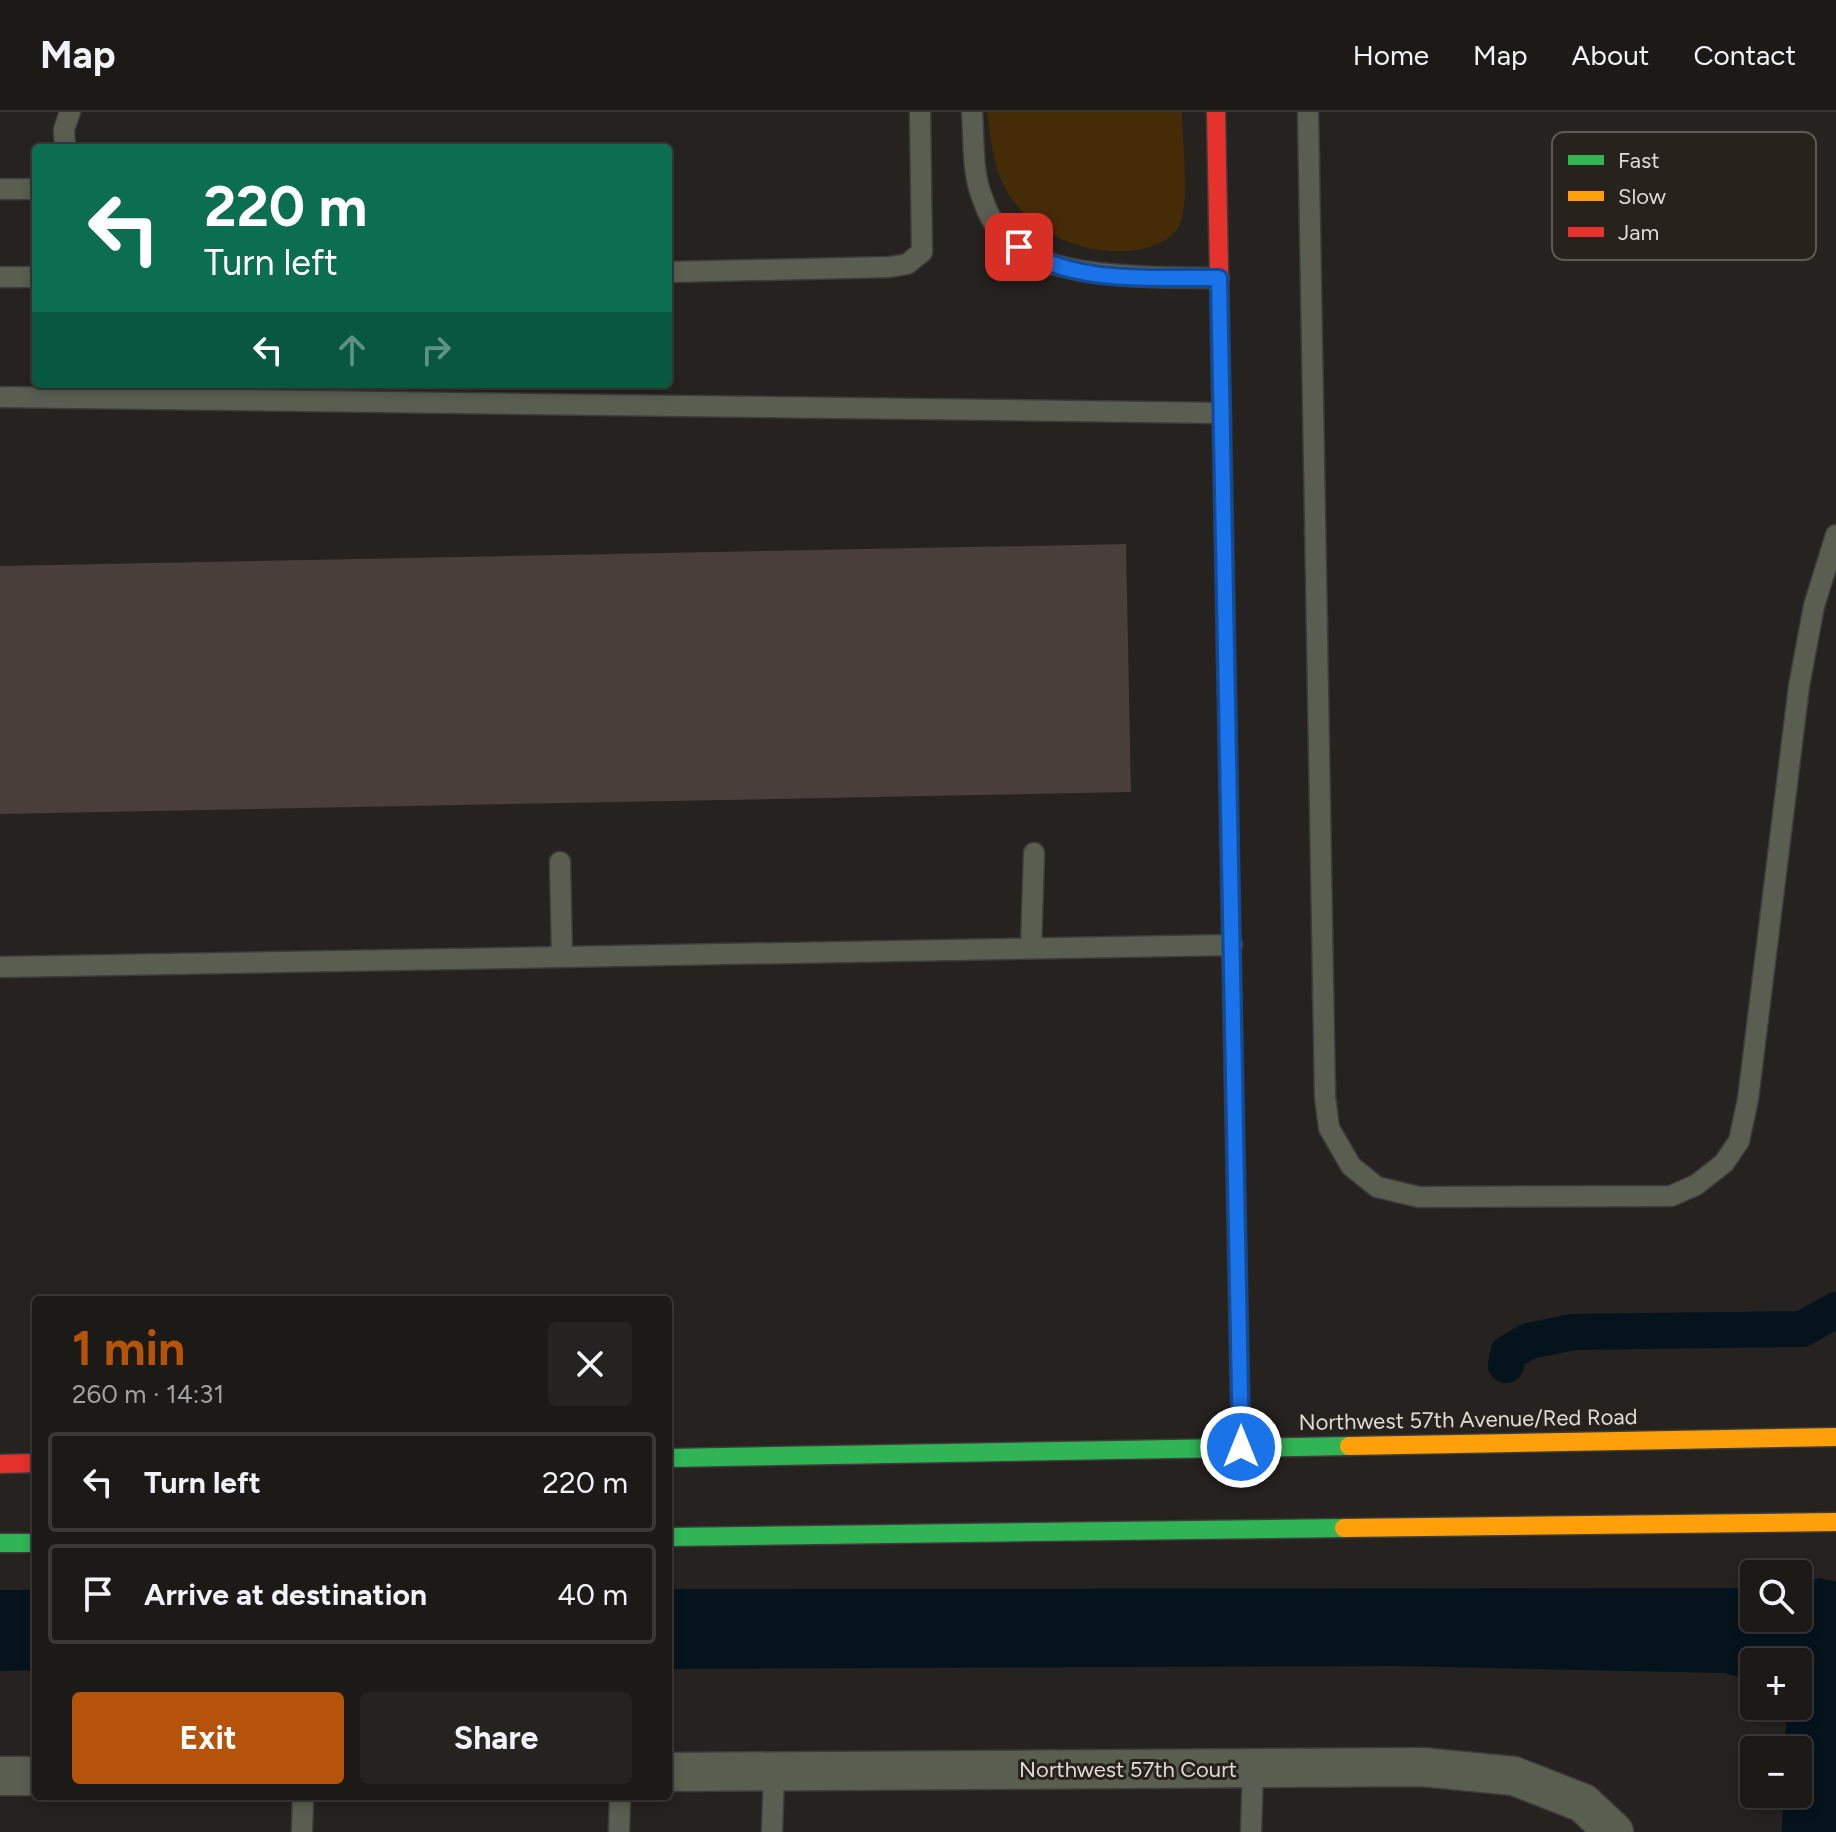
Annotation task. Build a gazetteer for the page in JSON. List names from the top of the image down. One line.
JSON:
{"streets":{"main road":["Northwest 57th Avenue/Red Road"],"street":["Northwest 57th Court"]},"legend":["Fast","Slow","Jam"],"page":{"header":"Map","nav":["Home","Map","About","Contact"],"turn":["220 m","Turn left"],"heading":["1 min","260 m · 14:31"],"list":[{"name":"Turn left","value":"220 m"},{"name":"Arrive at destination","value":"40 m"}],"map_buttons":["+","−"],"buttons":["Exit","Share"]}}
